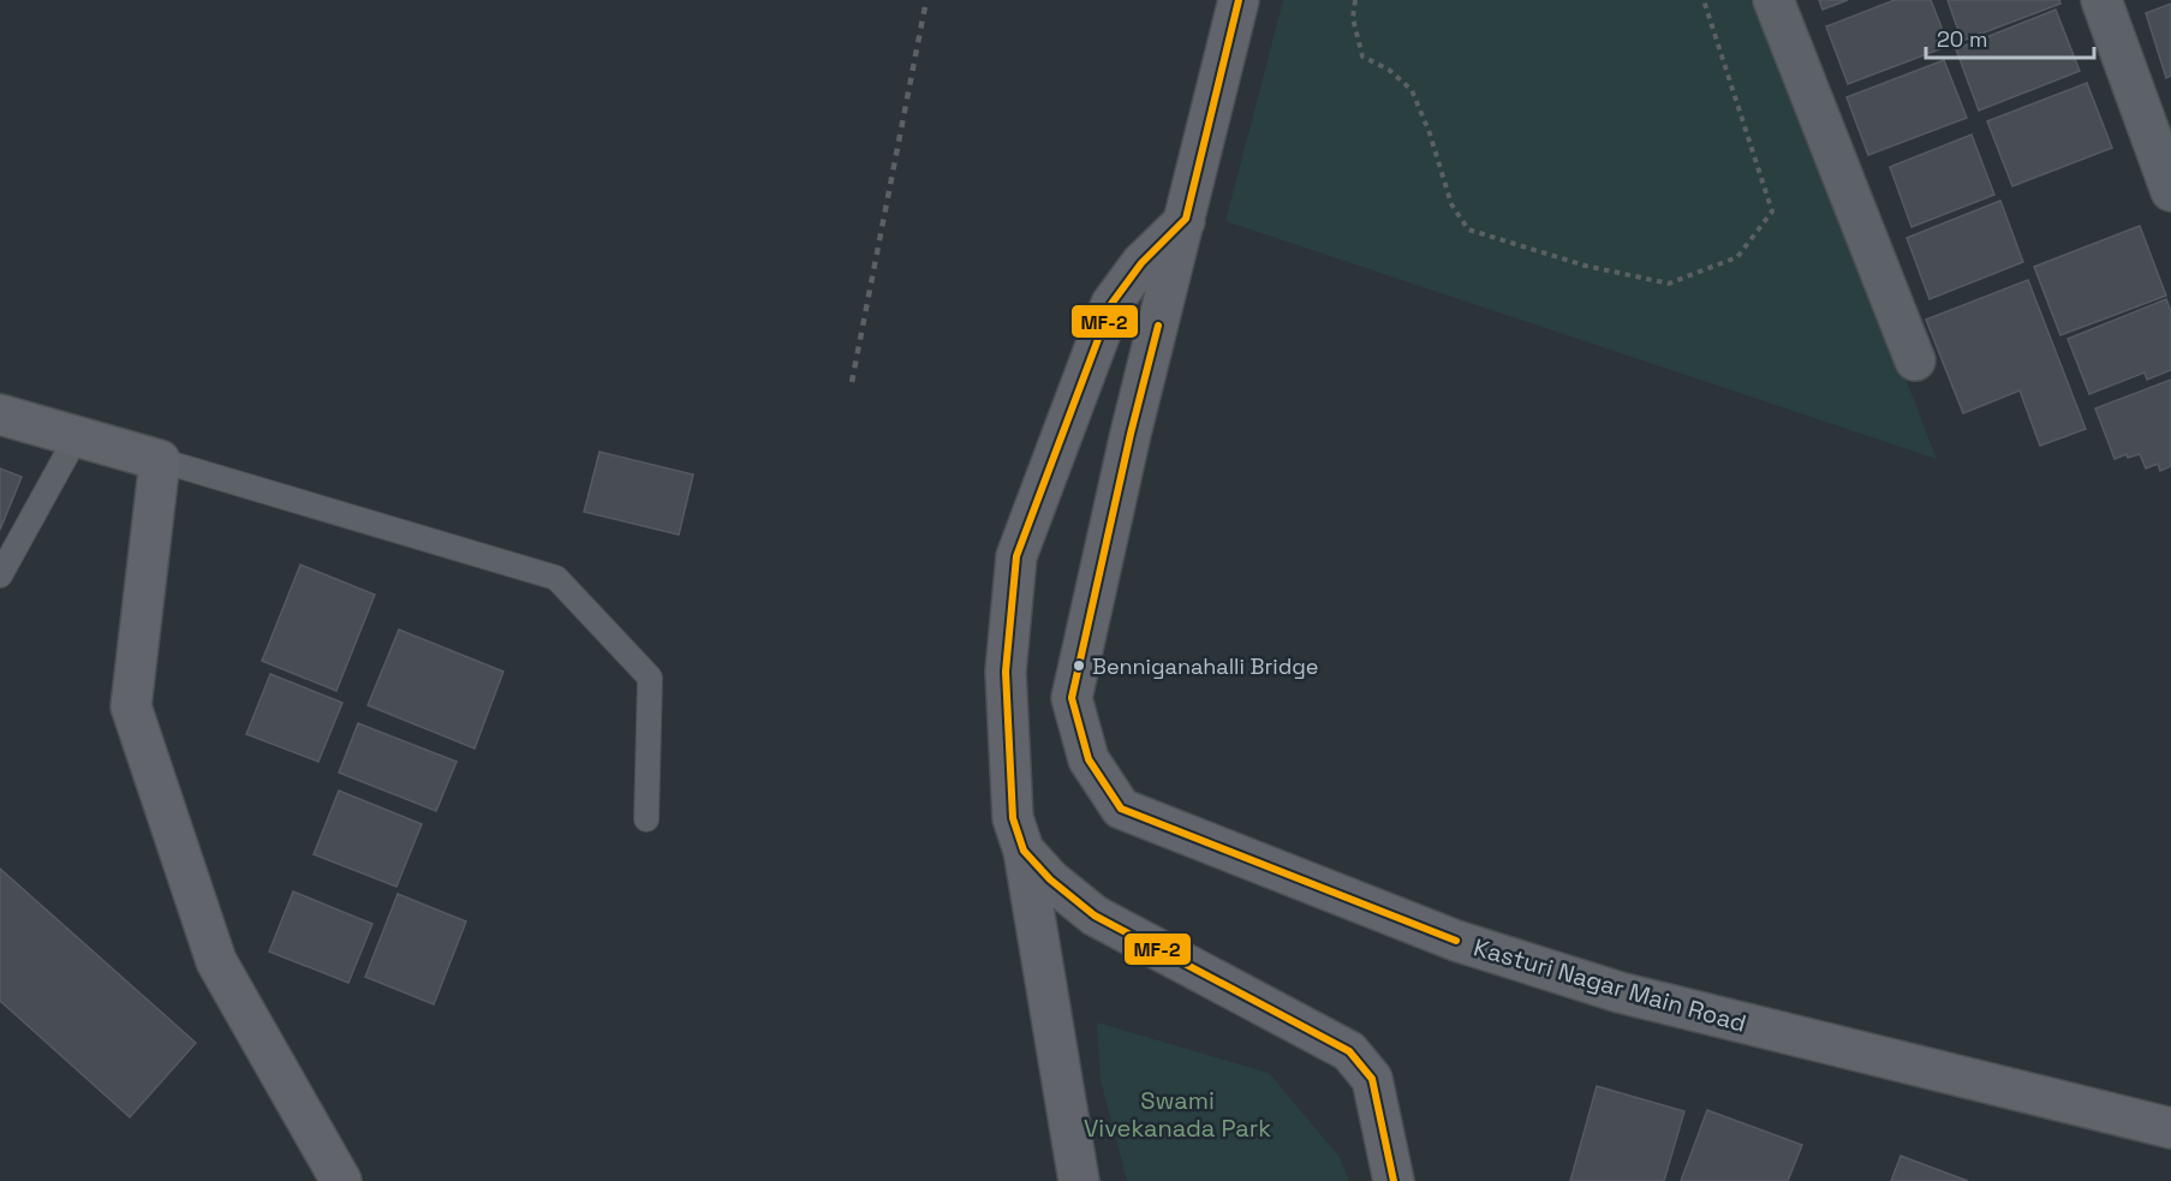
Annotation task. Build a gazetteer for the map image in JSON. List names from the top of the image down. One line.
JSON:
{"streets":{"main road":["Kasturi Nagar Main Road"]},"parks":["Swami Vivekanada Park"],"places":["Benniganahalli Bridge"],"lines":["transit line MF-2"],"scale_bar":"20 m"}
